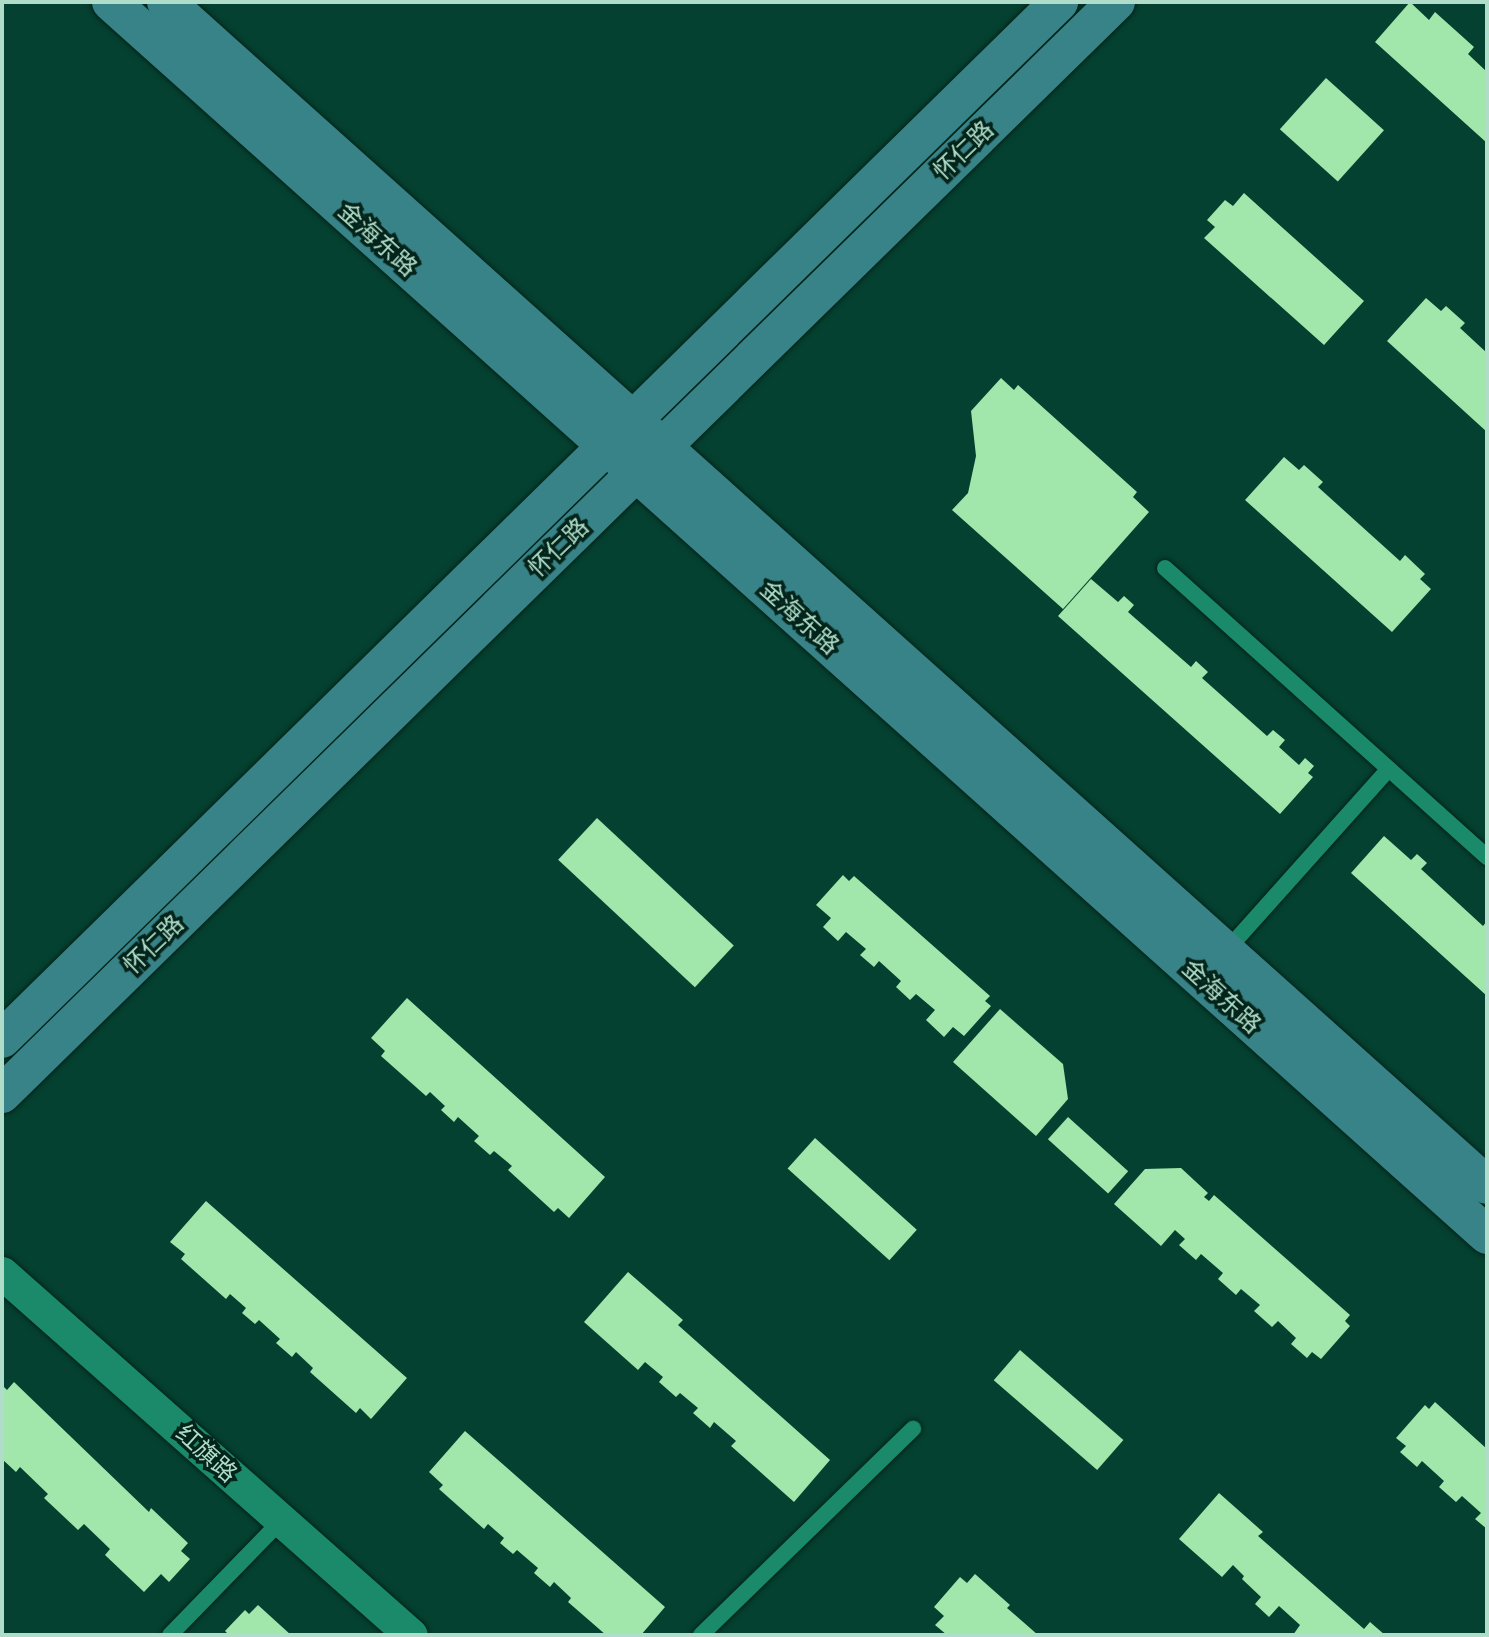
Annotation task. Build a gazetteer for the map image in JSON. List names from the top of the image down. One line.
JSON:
{"streets":{"main road":["怀仁路","金海东路"],"street":["红旗路"]},"crossings":[["怀仁路","金海东路"]]}
